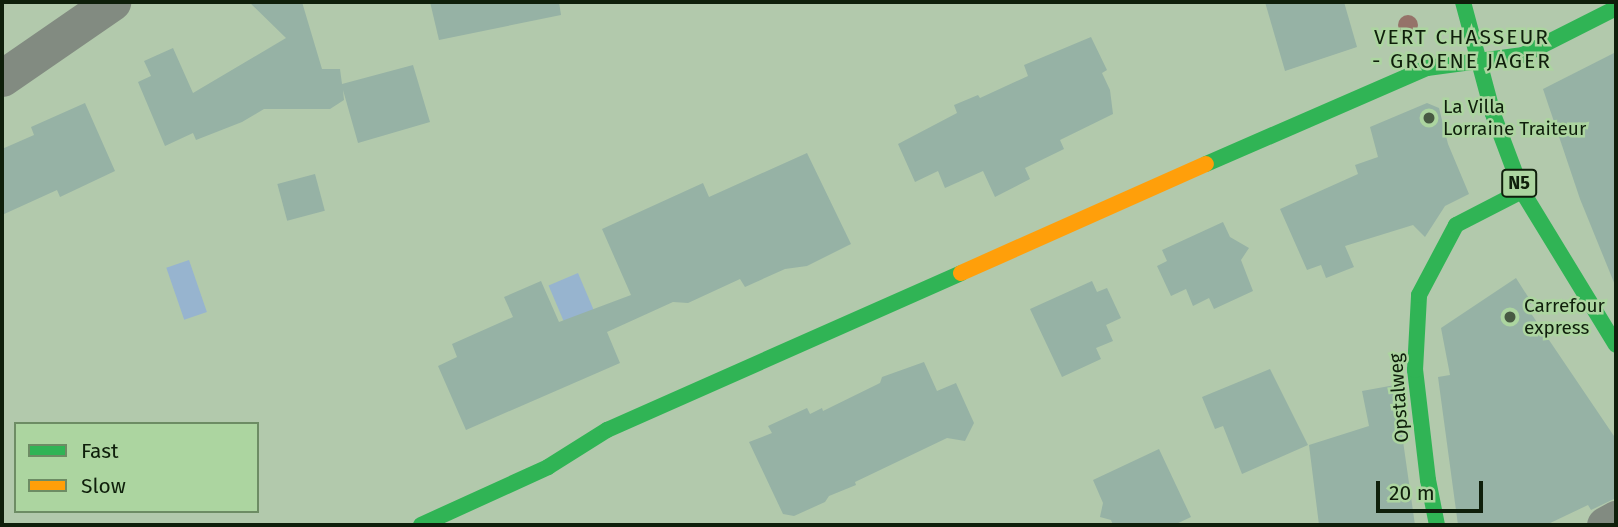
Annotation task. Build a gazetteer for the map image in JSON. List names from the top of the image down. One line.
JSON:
{"streets":{"street":["N5","Opstalweg"]},"crossings":[["N5","Opstalweg"]],"districts":["VERT CHASSEUR - GROENE JAGER"],"places":["La Villa Lorraine Traiteur","Carrefour express"],"legend":["Fast","Slow"],"scale_bar":"20 m"}
